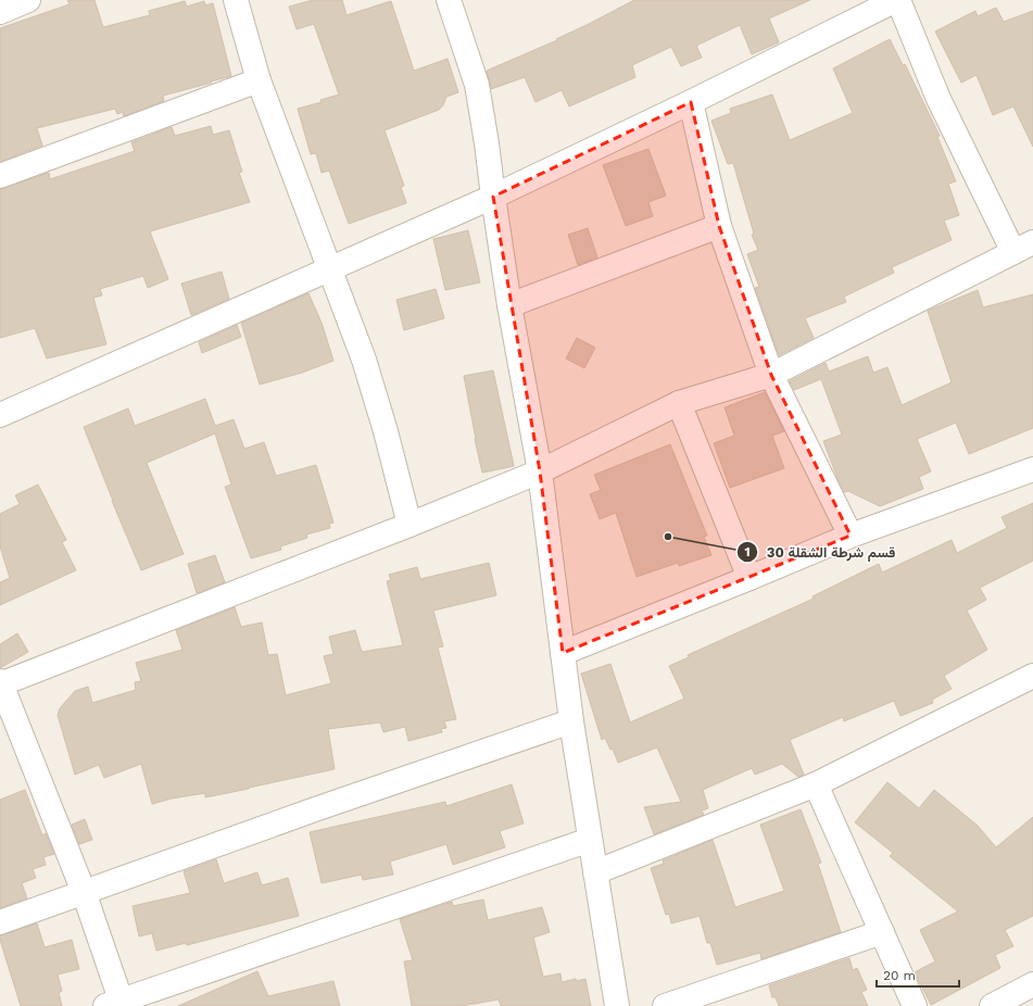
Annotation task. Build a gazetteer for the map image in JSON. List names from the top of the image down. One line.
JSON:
{"places":["قسم شرطة الشقلة 30"],"scale_bar":"20 m"}
